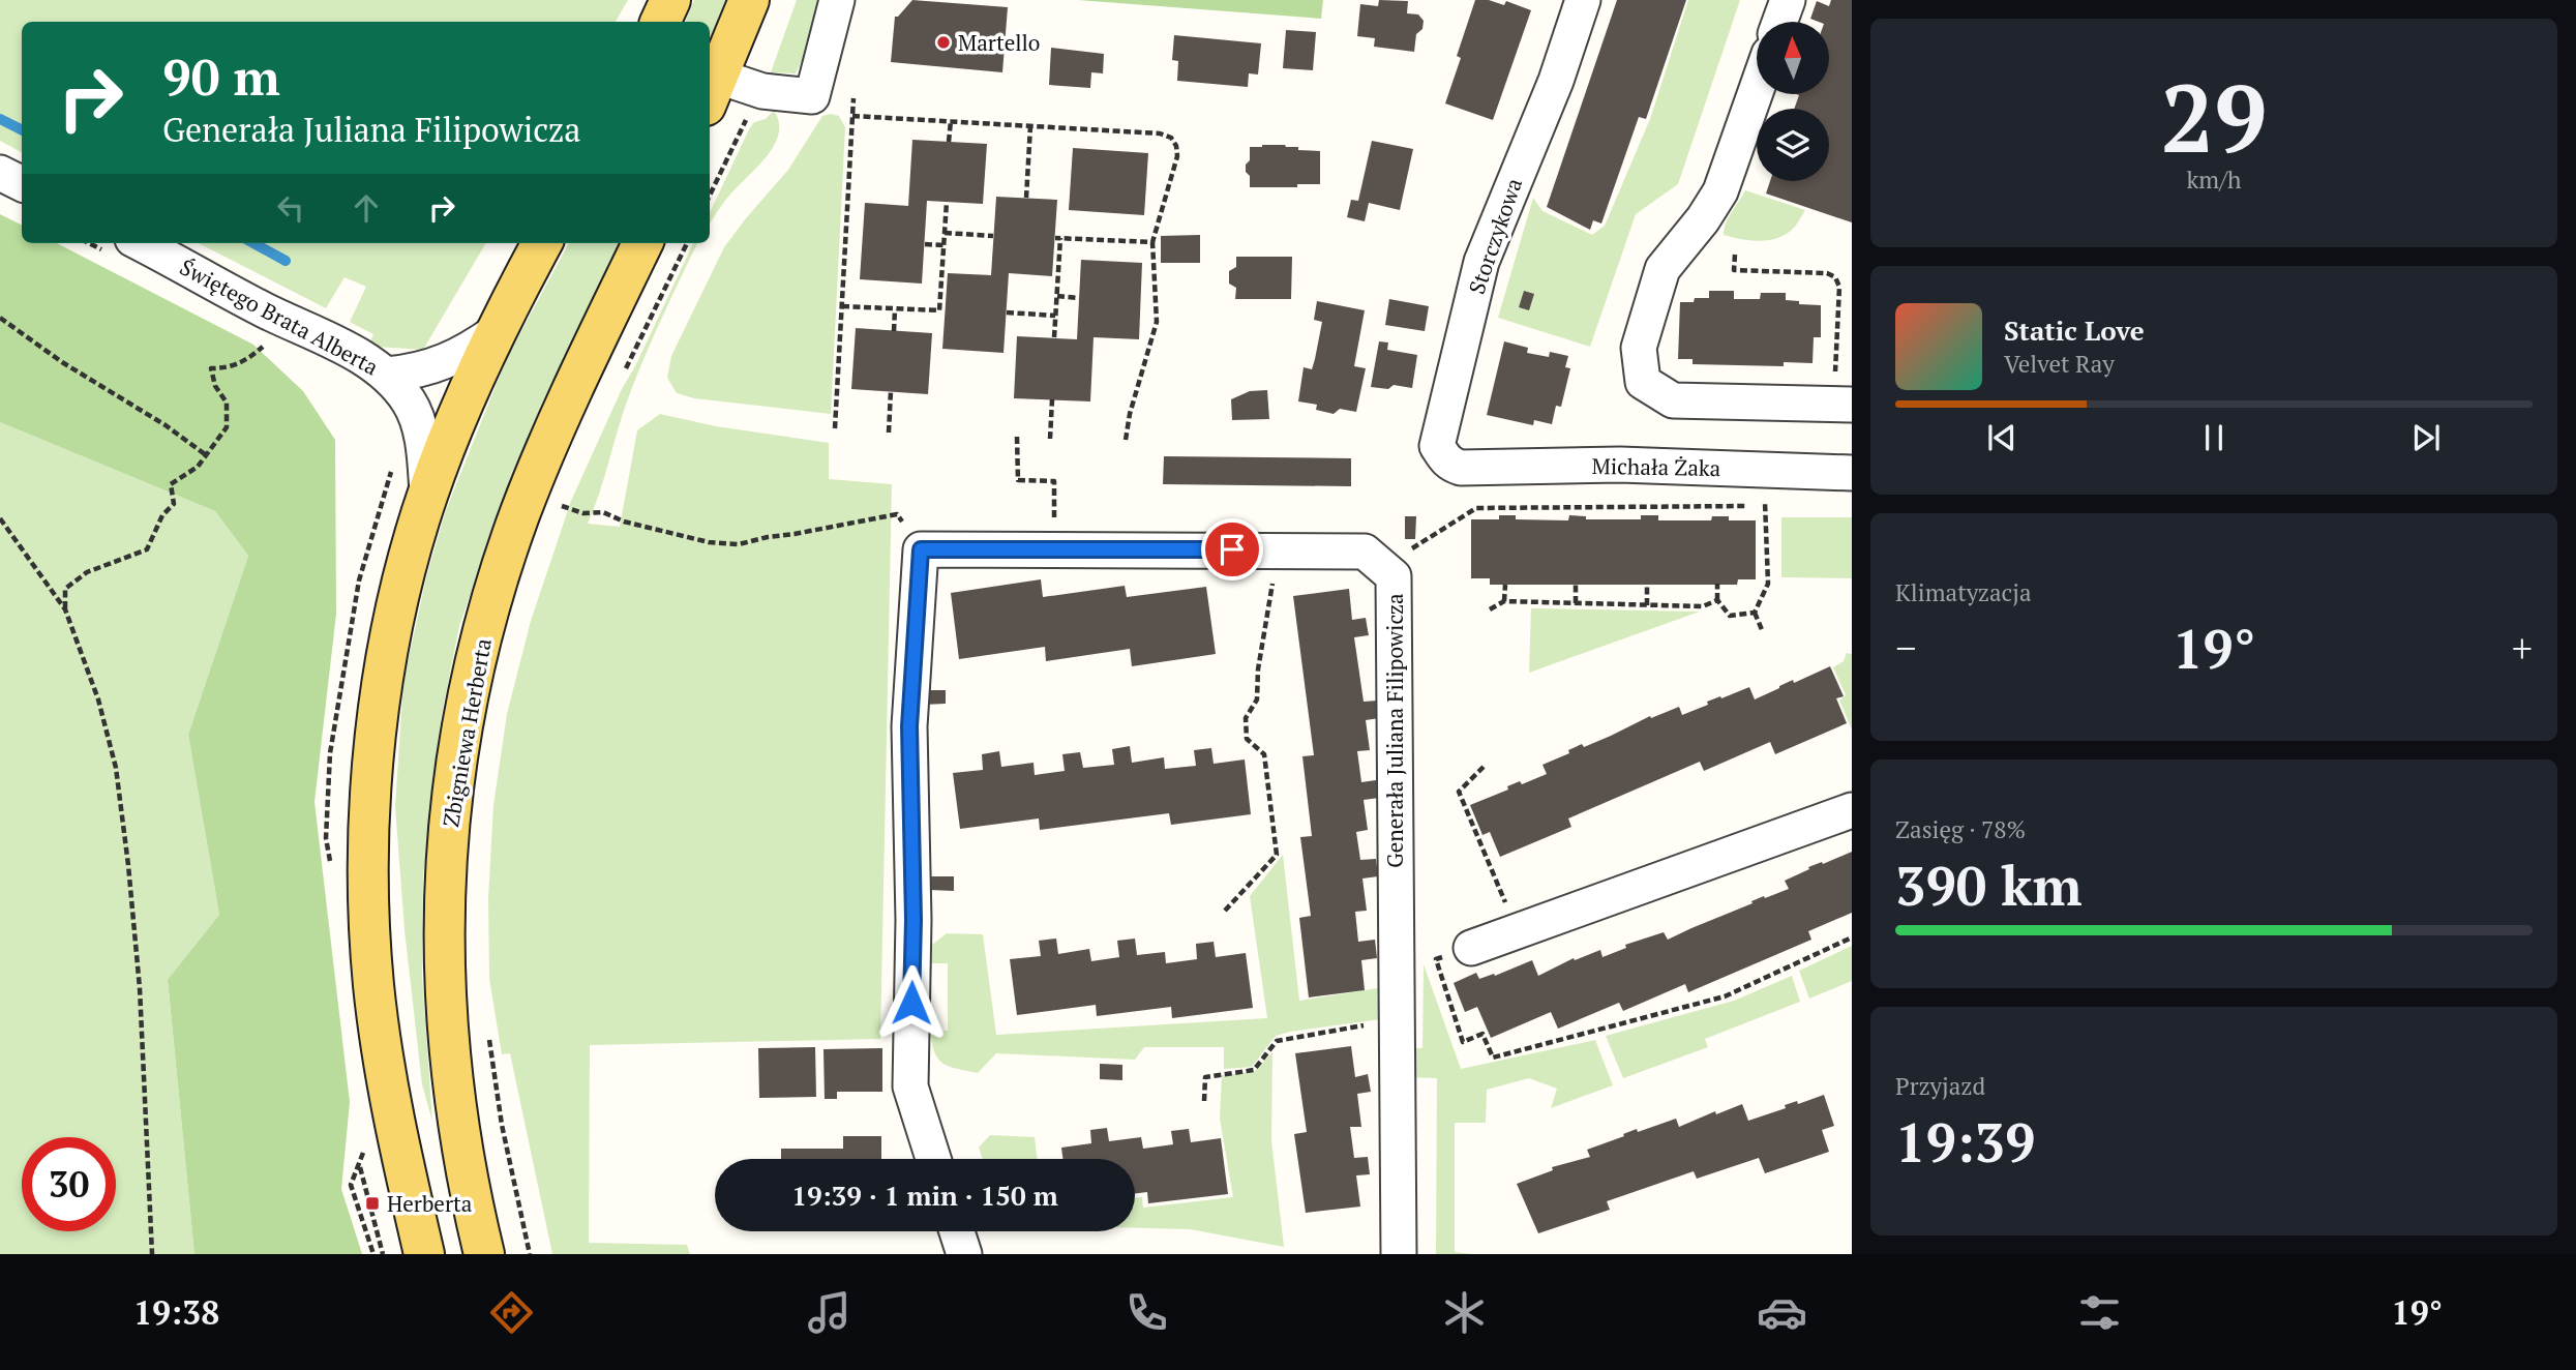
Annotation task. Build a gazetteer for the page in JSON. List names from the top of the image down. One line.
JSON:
{"streets":{"main road":["Zbigniewa Herberta"],"street":["Storczykowa","Świętego Brata Alberta","Michała Żaka","Generała Juliana Filipowicza"]},"crossings":[["Storczykowa","Michała Żaka"]],"places":{"other":["Martello"],"transit":["Herberta"]},"north":"top","page":{"tile":[["29","km/h"],"Klimatyzacja",["Zasięg · 78%","390 km"],["Przyjazd","19:39"]],"turn":["90 m","Generała Juliana Filipowicza"],"song":["Static Love","Velvet Ray"],"heat":["−","19°","+"],"limit":"30","trip":"19:39 · 1 min · 150 m","tabs":["19:38","19°"]}}
